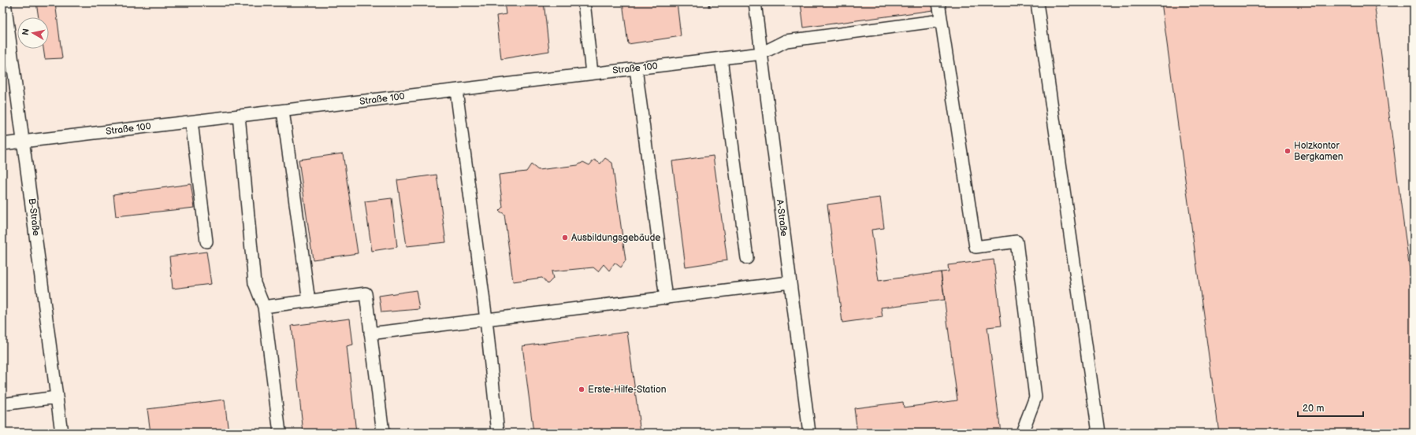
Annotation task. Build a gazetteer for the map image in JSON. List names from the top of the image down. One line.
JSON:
{"streets":{"lane":["Straße 100","B-Straße","A-Straße"]},"crossings":[["Straße 100","B-Straße"],["Straße 100","A-Straße"]],"places":["Holzkontor Bergkamen","Ausbildungsgebäude","Erste-Hilfe-Station"],"scale_bar":"20 m","north":"left"}
